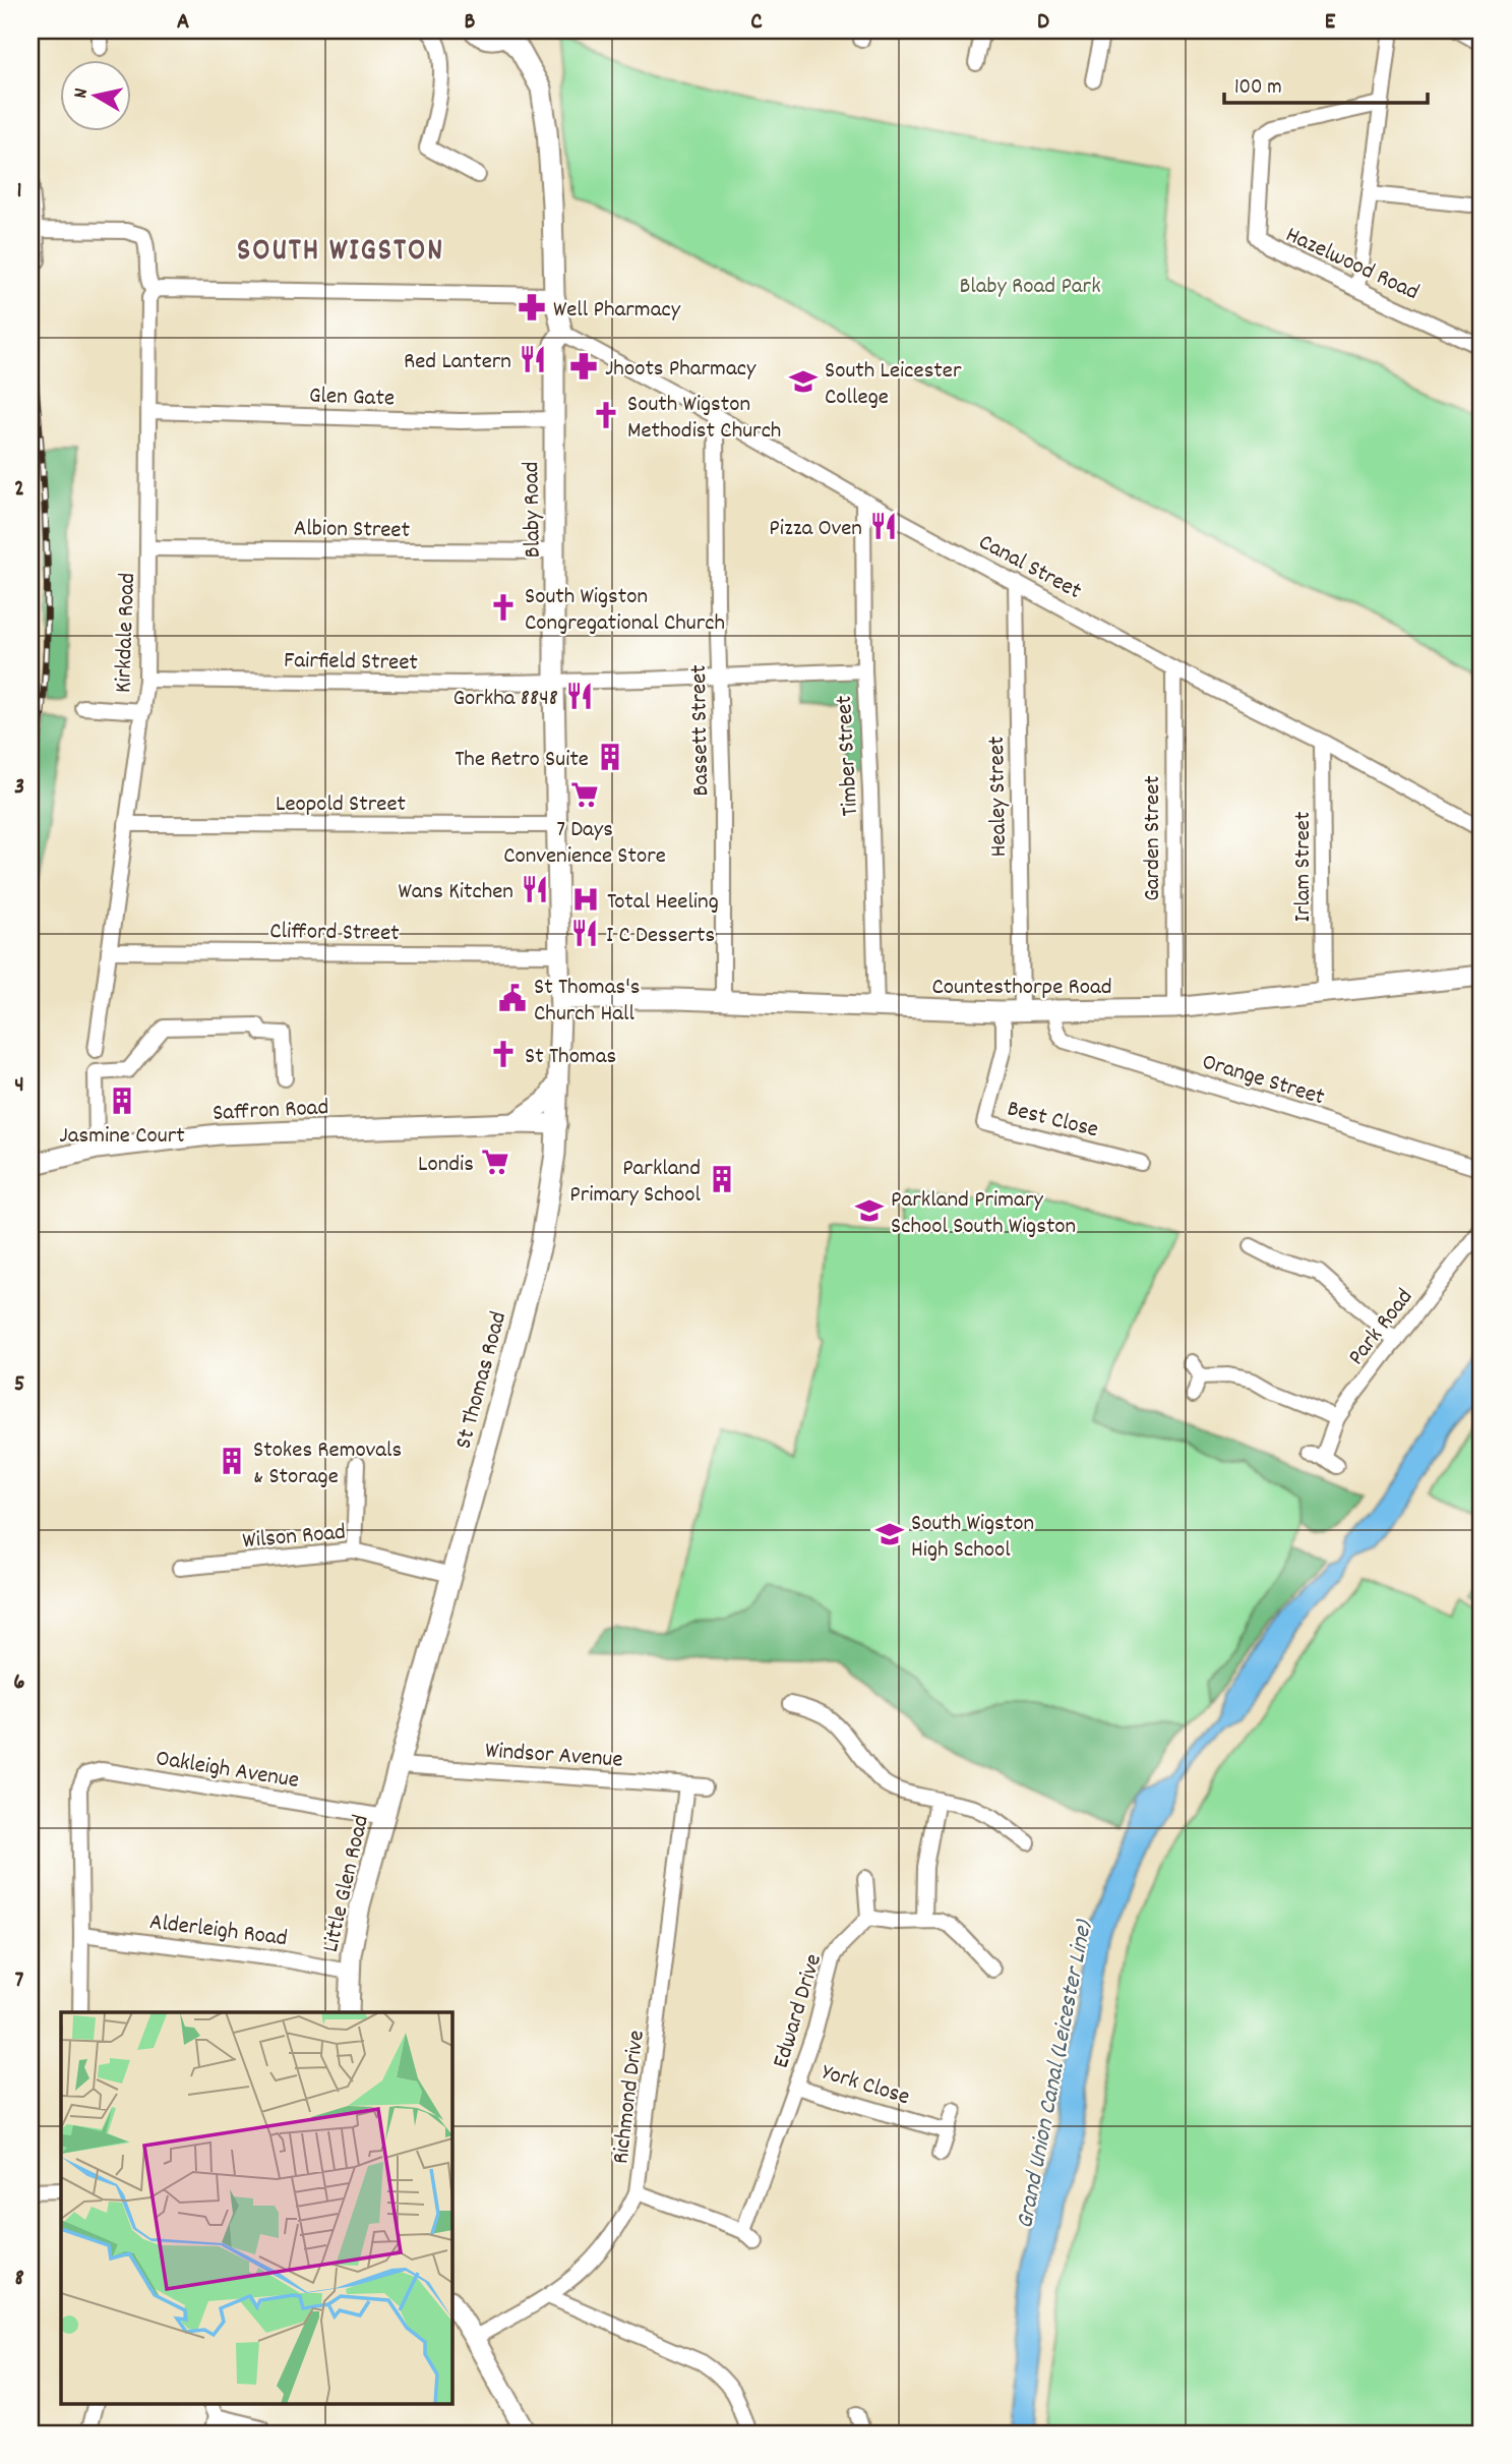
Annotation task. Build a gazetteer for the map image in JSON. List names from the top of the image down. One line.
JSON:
{"streets":{"main road":["Blaby Road","Countesthorpe Road","Saffron Road","St Thomas Road","Little Glen Road"],"street":["Hazelwood Road","Glen Gate","Albion Street","Canal Street","Kirkdale Road","Fairfield Street","Bassett Street","Timber Street","Healey Street","Leopold Street","Garden Street","Irlam Street","Clifford Street","Orange Street","Best Close","Park Road","Wilson Road","Windsor Avenue","Oakleigh Avenue","Alderleigh Road","Edward Drive","York Close","Richmond Drive"]},"crossings":[["Glen Gate","Blaby Road"],["Glen Gate","Kirkdale Road"],["Blaby Road","Albion Street"],["Blaby Road","Canal Street"],["Blaby Road","Fairfield Street"],["Blaby Road","Leopold Street"],["Blaby Road","Clifford Street"],["Blaby Road","Countesthorpe Road"],["Blaby Road","St Thomas Road"],["Albion Street","Kirkdale Road"],["Canal Street","Bassett Street"],["Canal Street","Timber Street"],["Canal Street","Healey Street"],["Canal Street","Garden Street"],["Canal Street","Irlam Street"],["Kirkdale Road","Fairfield Street"],["Kirkdale Road","Leopold Street"],["Kirkdale Road","Clifford Street"],["Fairfield Street","Bassett Street"],["Fairfield Street","Timber Street"],["Bassett Street","Countesthorpe Road"],["Timber Street","Countesthorpe Road"],["Healey Street","Countesthorpe Road"],["Garden Street","Countesthorpe Road"],["Irlam Street","Countesthorpe Road"],["Countesthorpe Road","Orange Street"],["Countesthorpe Road","Best Close"],["Countesthorpe Road","St Thomas Road"],["Saffron Road","St Thomas Road"],["St Thomas Road","Wilson Road"],["St Thomas Road","Windsor Avenue"],["St Thomas Road","Little Glen Road"],["Windsor Avenue","Little Glen Road"],["Windsor Avenue","Richmond Drive"],["Oakleigh Avenue","Little Glen Road"],["Oakleigh Avenue","Alderleigh Road"],["Little Glen Road","Alderleigh Road"],["Edward Drive","York Close"]],"districts":["SOUTH WIGSTON"],"water":["Grand Union Canal (Leicester Line)"],"parks":["Blaby Road Park"],"places":{"pharmacy":["Well Pharmacy","Jhoots Pharmacy"],"restaurant":["Red Lantern","Pizza Oven","Gorkha 8848","Wans Kitchen","I C Desserts"],"school or university":["South Leicester College","Parkland Primary School South Wigston","South Wigston High School"],"church":["South Wigston Methodist Church","South Wigston Congregational Church","St Thomas"],"building":["The Retro Suite","Jasmine Court","Parkland Primary School","Stokes Removals & Storage"],"supermarket":["7 Days Convenience Store","Londis"],"hospital":["Total Heeling"],"public building":["St Thomas's Church Hall"]},"scale_bar":"100 m","north":"left","grid":{"columns":["A","B","C","D","E"],"rows":["1","2","3","4","5","6","7","8"]}}
